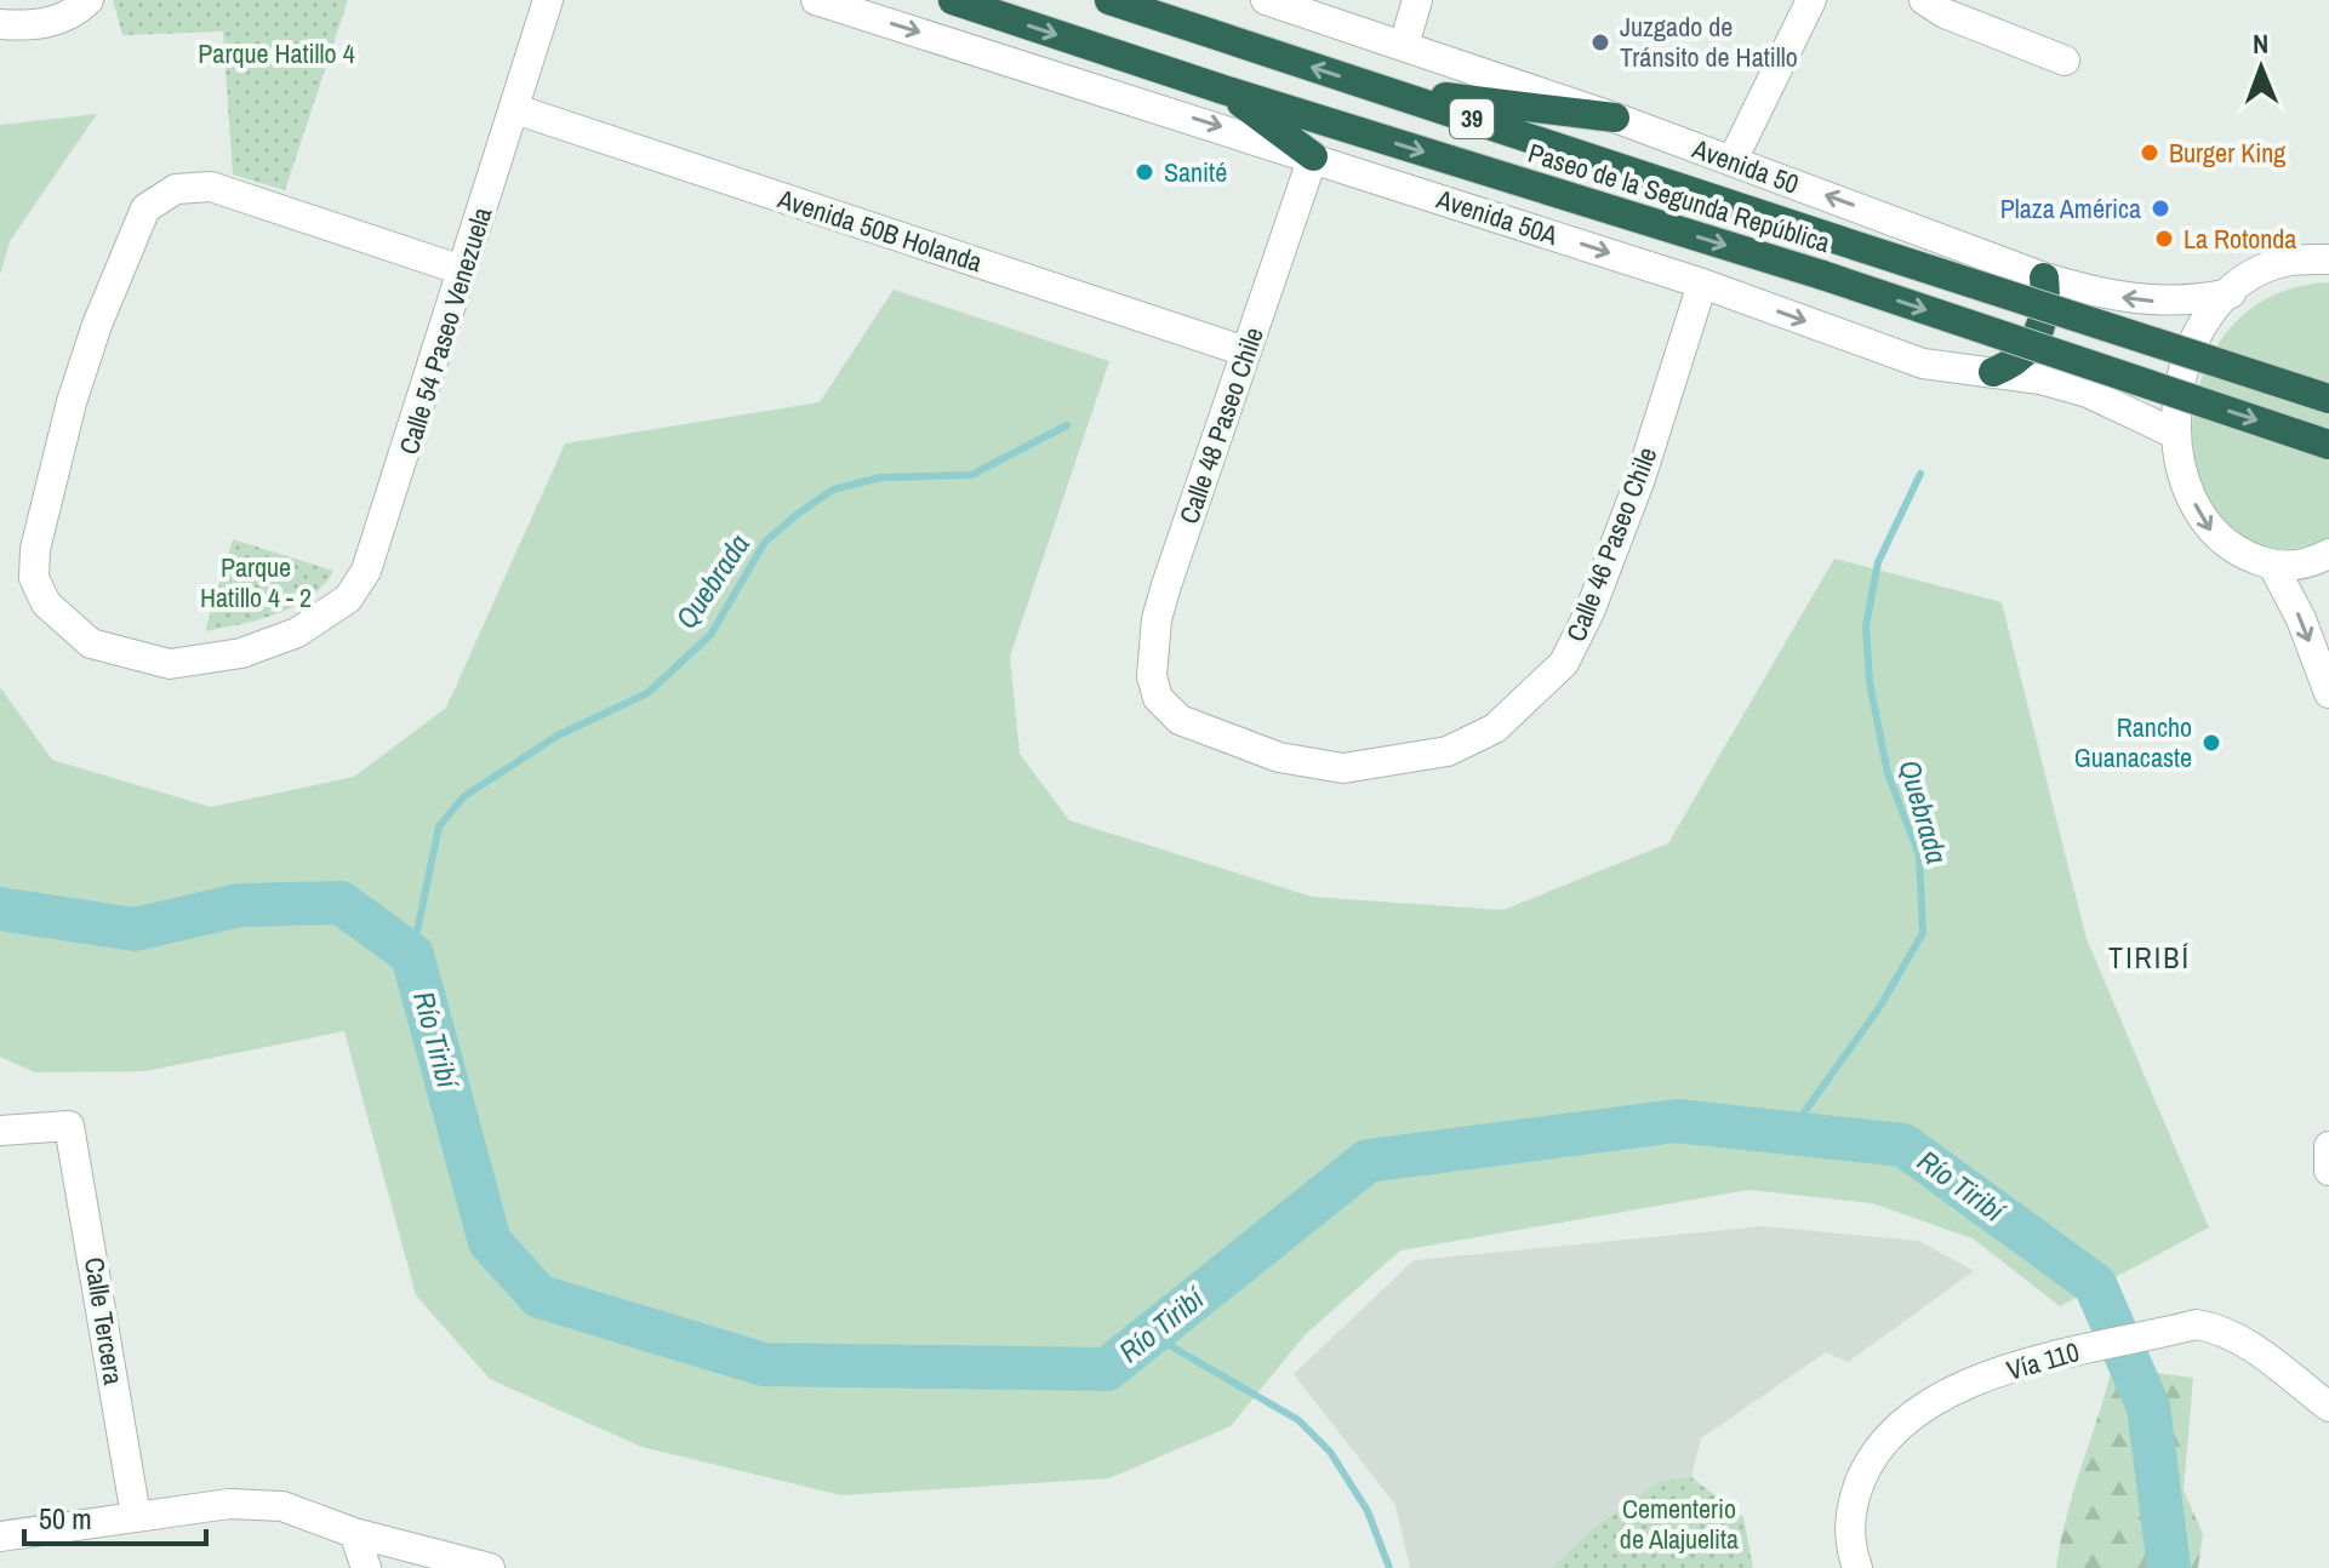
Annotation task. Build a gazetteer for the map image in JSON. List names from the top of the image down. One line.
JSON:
{"streets":{"highway":["39","Paseo de la Segunda República"],"street":["Avenida 50","Avenida 50A","Avenida 50B Holanda","Calle 54 Paseo Venezuela","Calle 48 Paseo Chile","Calle 46 Paseo Chile","Calle Tercera","Vía 110"]},"crossings":[["Avenida 50A","Calle 48 Paseo Chile"],["Avenida 50A","Calle 46 Paseo Chile"],["Avenida 50B Holanda","Calle 54 Paseo Venezuela"],["Avenida 50B Holanda","Calle 48 Paseo Chile"],["Calle 48 Paseo Chile","Calle 46 Paseo Chile"]],"one_way":["Avenida 50","Avenida 50A"],"districts":["TIRIBÍ"],"water":["Quebrada","Río Tiribí"],"parks":["Parque Hatillo 4","Parque Hatillo 4 - 2","Cementerio de Alajuelita"],"places":["Juzgado de Tránsito de Hatillo","Burger King","Sanité","Plaza América","La Rotonda","Rancho Guanacaste"],"scale_bar":"50 m","north":"top"}
